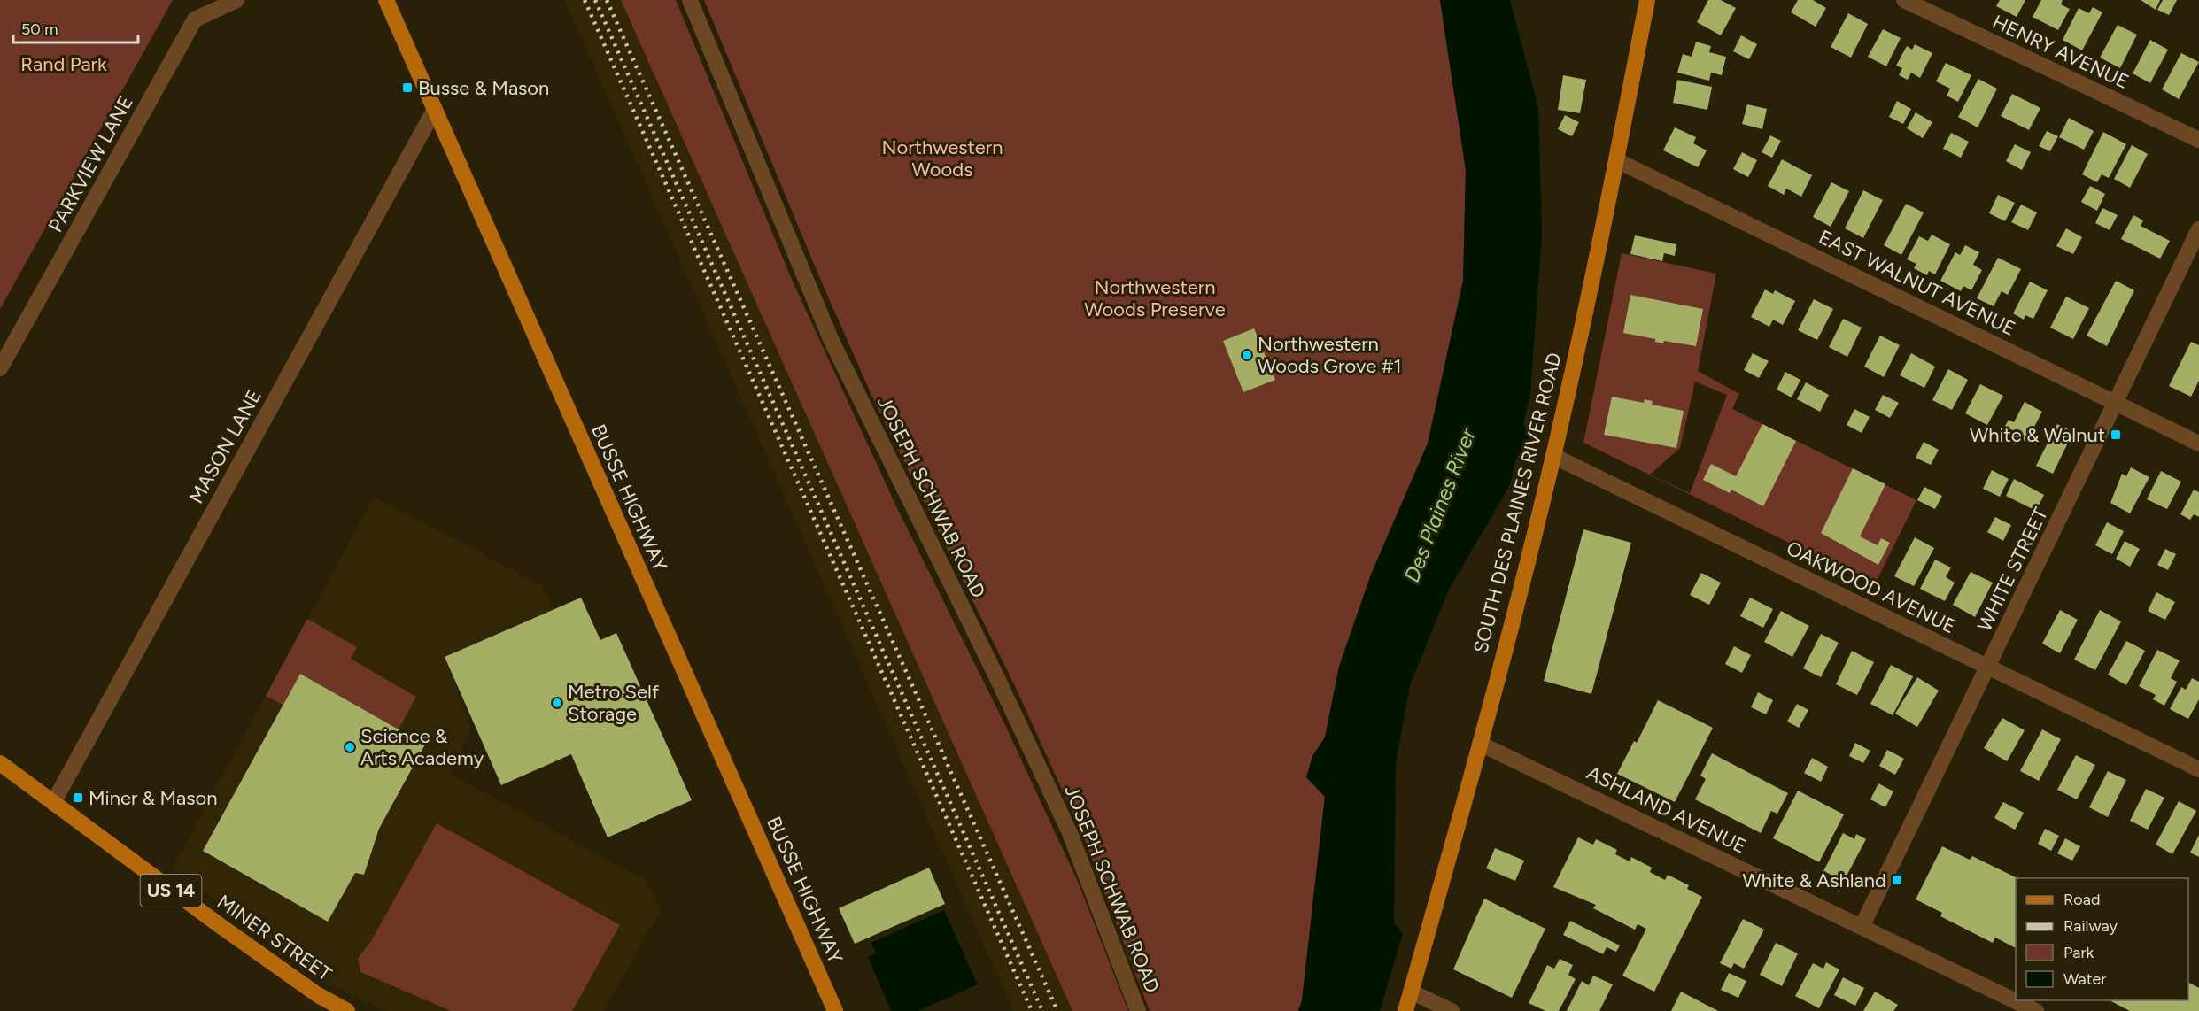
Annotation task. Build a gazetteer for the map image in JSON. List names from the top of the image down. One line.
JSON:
{"streets":{"main road":["BUSSE HIGHWAY","SOUTH DES PLAINES RIVER ROAD","US 14","MINER STREET"],"street":["HENRY AVENUE","PARKVIEW LANE","EAST WALNUT AVENUE","MASON LANE","JOSEPH SCHWAB ROAD","WHITE STREET","OAKWOOD AVENUE","ASHLAND AVENUE"]},"crossings":[["EAST WALNUT AVENUE","SOUTH DES PLAINES RIVER ROAD"],["EAST WALNUT AVENUE","WHITE STREET"],["MASON LANE","BUSSE HIGHWAY"],["MASON LANE","MINER STREET"],["SOUTH DES PLAINES RIVER ROAD","OAKWOOD AVENUE"],["SOUTH DES PLAINES RIVER ROAD","ASHLAND AVENUE"],["WHITE STREET","OAKWOOD AVENUE"],["WHITE STREET","ASHLAND AVENUE"]],"water":["Des Plaines River"],"parks":["Rand Park","Northwestern Woods","Northwestern Woods Preserve"],"places":{"transit":["Busse & Mason","White & Walnut","Miner & Mason","White & Ashland"],"other":["Northwestern Woods Grove #1","Metro Self Storage","Science & Arts Academy"]},"legend":["Road","Railway","Park","Water"],"scale_bar":"50 m"}
